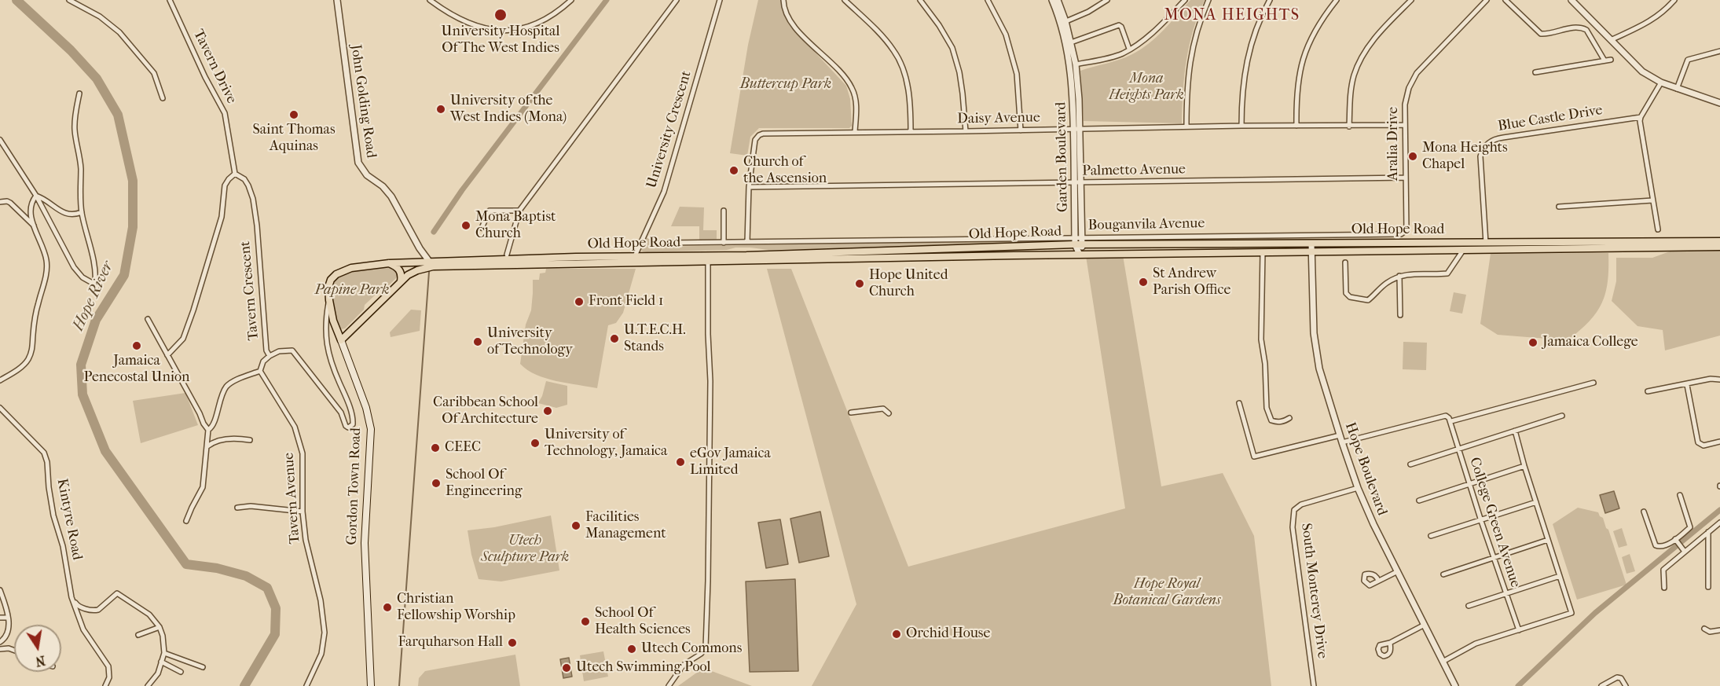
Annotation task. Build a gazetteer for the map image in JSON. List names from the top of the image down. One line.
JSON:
{"streets":{"main road":["Old Hope Road","Gordon Town Road"],"street":["Tavern Drive","John Golding Road","Daisy Avenue","Blue Castle Drive","University Crescent","Aralia Drive","Garden Boulevard","Palmetto Avenue","Bouganvila Avenue","Tavern Crescent","Hope Boulevard","Tavern Avenue","Kintyre Road","College Green Avenue","South Monterey Drive"]},"crossings":[["Tavern Drive","Tavern Crescent"],["John Golding Road","Old Hope Road"],["Daisy Avenue","Aralia Drive"],["Daisy Avenue","Garden Boulevard"],["Daisy Avenue","Palmetto Avenue"],["Daisy Avenue","Bouganvila Avenue"],["Blue Castle Drive","Old Hope Road"],["University Crescent","Old Hope Road"],["Aralia Drive","Palmetto Avenue"],["Aralia Drive","Bouganvila Avenue"],["Garden Boulevard","Palmetto Avenue"],["Garden Boulevard","Bouganvila Avenue"],["Garden Boulevard","Old Hope Road"],["Bouganvila Avenue","Old Hope Road"],["Old Hope Road","Tavern Crescent"],["Old Hope Road","Hope Boulevard"],["Old Hope Road","Gordon Town Road"],["Tavern Crescent","Gordon Town Road"],["Hope Boulevard","South Monterey Drive"]],"districts":["MONA HEIGHTS"],"water":["Hope River"],"parks":["Mona Heights Park","Buttercup Park","Papine Park","Utech Sculpture Park","Hope Royal Botanical Gardens"],"places":["University Hospital Of The West Indies","University of the West Indies (Mona)","Saint Thomas Aquinas","Mona Heights Chapel","Church of the Ascension","Mona Baptist Church","St Andrew Parish Office","Hope United Church","Front Field 1","U.T.E.C.H. Stands","University of Technology","Jamaica College","Jamaica Penecostal Union","Caribbean School Of Architecture","University of Technology, Jamaica","CEEC","eGov Jamaica Limited","School Of Engineering","Facilities Management","Christian Fellowship Worship","School Of Health Sciences","Orchid House","Farquharson Hall","Utech Commons","Utech Swimming Pool"],"north":"bottom"}
